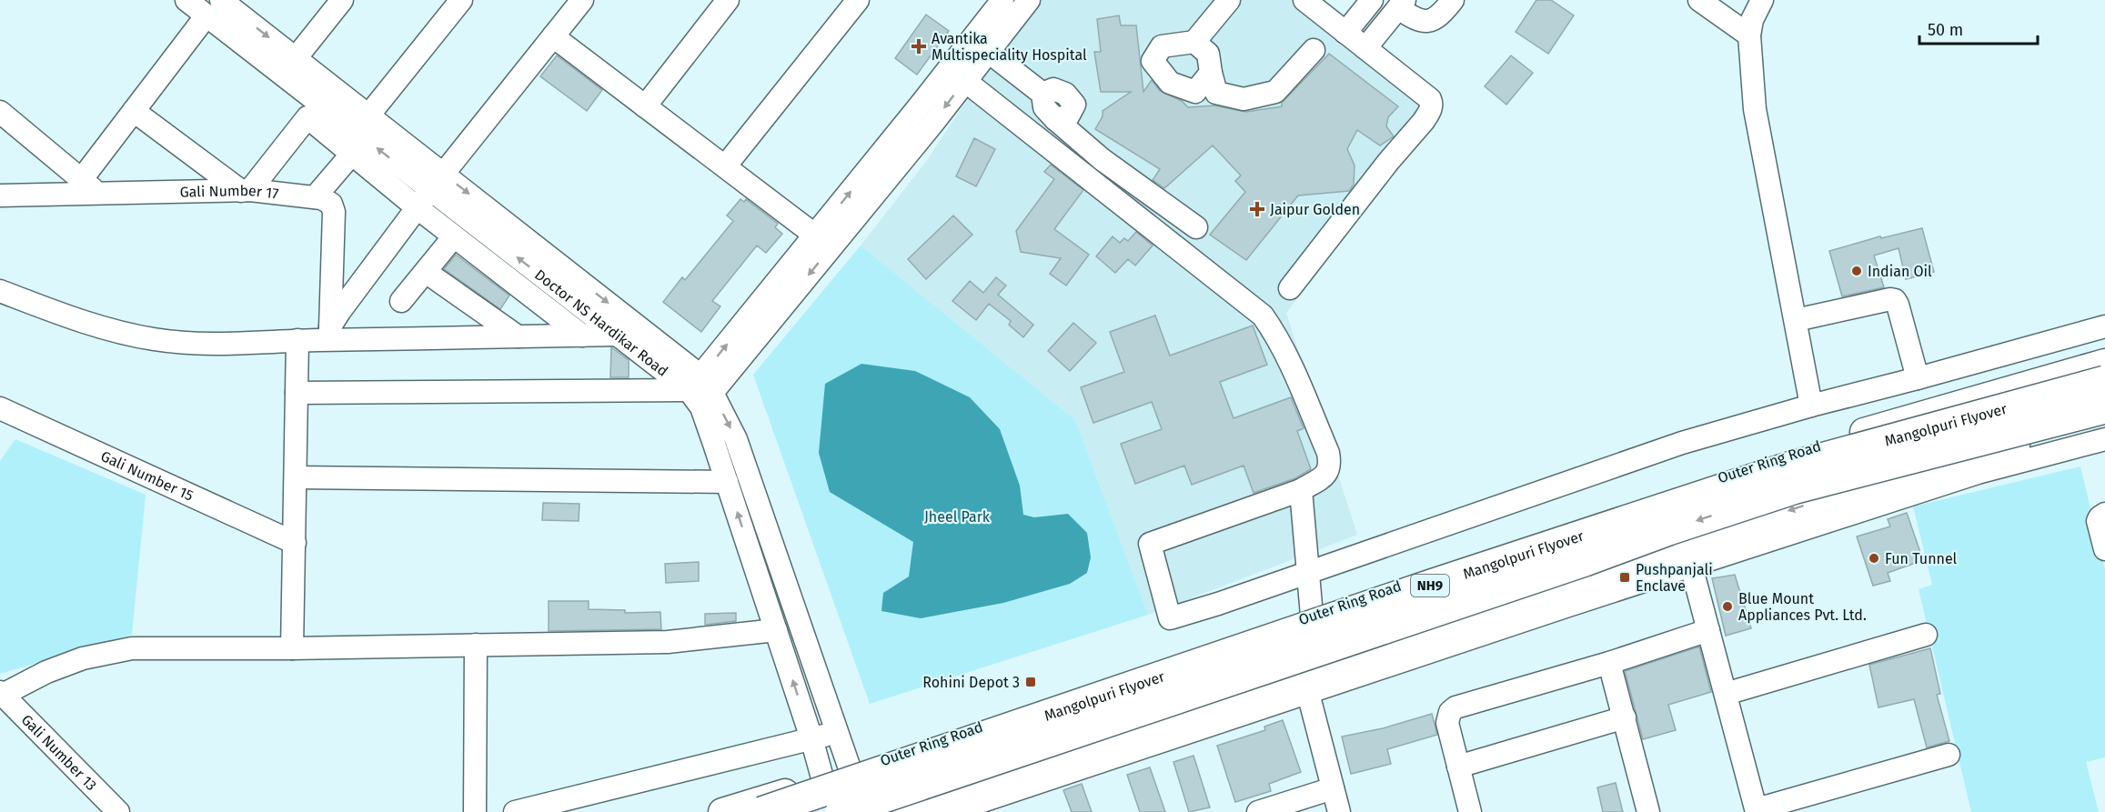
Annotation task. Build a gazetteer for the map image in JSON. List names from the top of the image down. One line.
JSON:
{"streets":{"highway":["Mangolpuri Flyover","NH9"],"main road":["Outer Ring Road"],"street":["Gali Number 17","Doctor NS Hardikar Road","Gali Number 15","Gali Number 13"]},"crossings":[["Doctor NS Hardikar Road","Outer Ring Road"]],"parks":["Jheel Park"],"places":{"health":["Avantika Multispeciality Hospital","Jaipur Golden"],"other":["Indian Oil","Fun Tunnel","Blue Mount Appliances Pvt. Ltd."],"transit":["Pushpanjali Enclave","Rohini Depot 3"]},"scale_bar":"50 m"}
